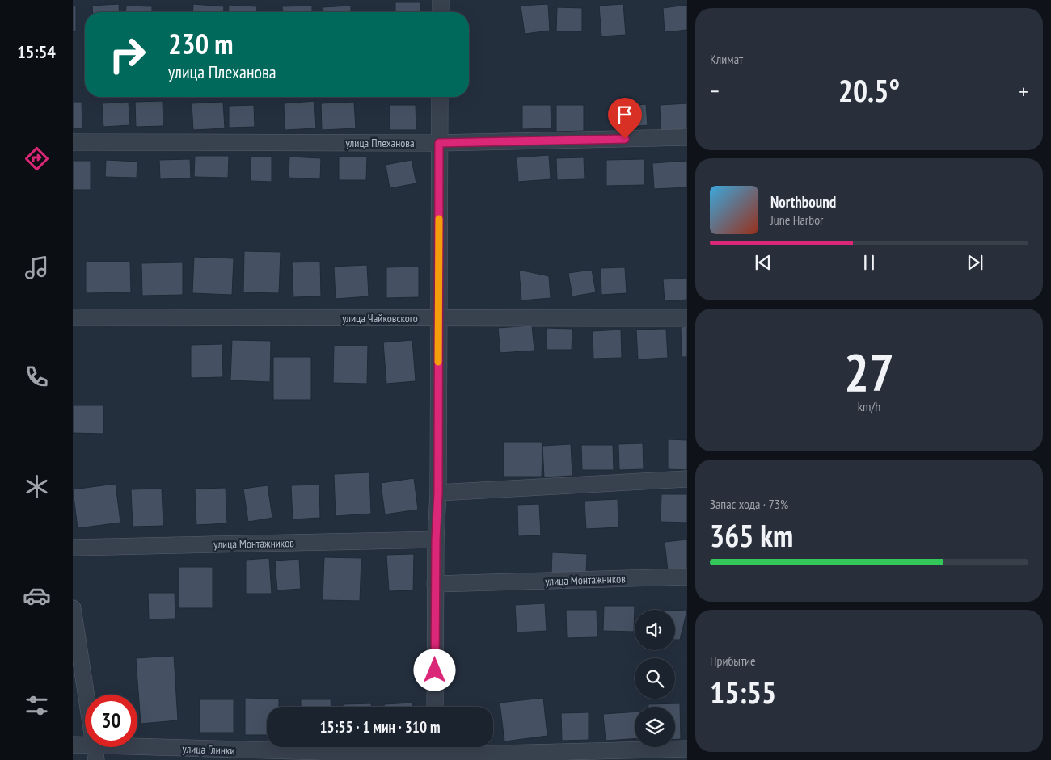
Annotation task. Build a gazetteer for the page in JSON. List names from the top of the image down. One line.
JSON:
{"streets":{"street":["улица Плеханова","улица Чайковского","улица Монтажников","улица Глинки"]},"page":{"tabs":"15:54","tile":["Климат",["27","km/h"],["Запас хода · 73%","365 km"],["Прибытие","15:55"]],"turn":["230 m","улица Плеханова"],"heat":["−","20.5°","+"],"song":["Northbound","June Harbor"],"limit":"30","trip":"15:55 · 1 мин · 310 m"}}
